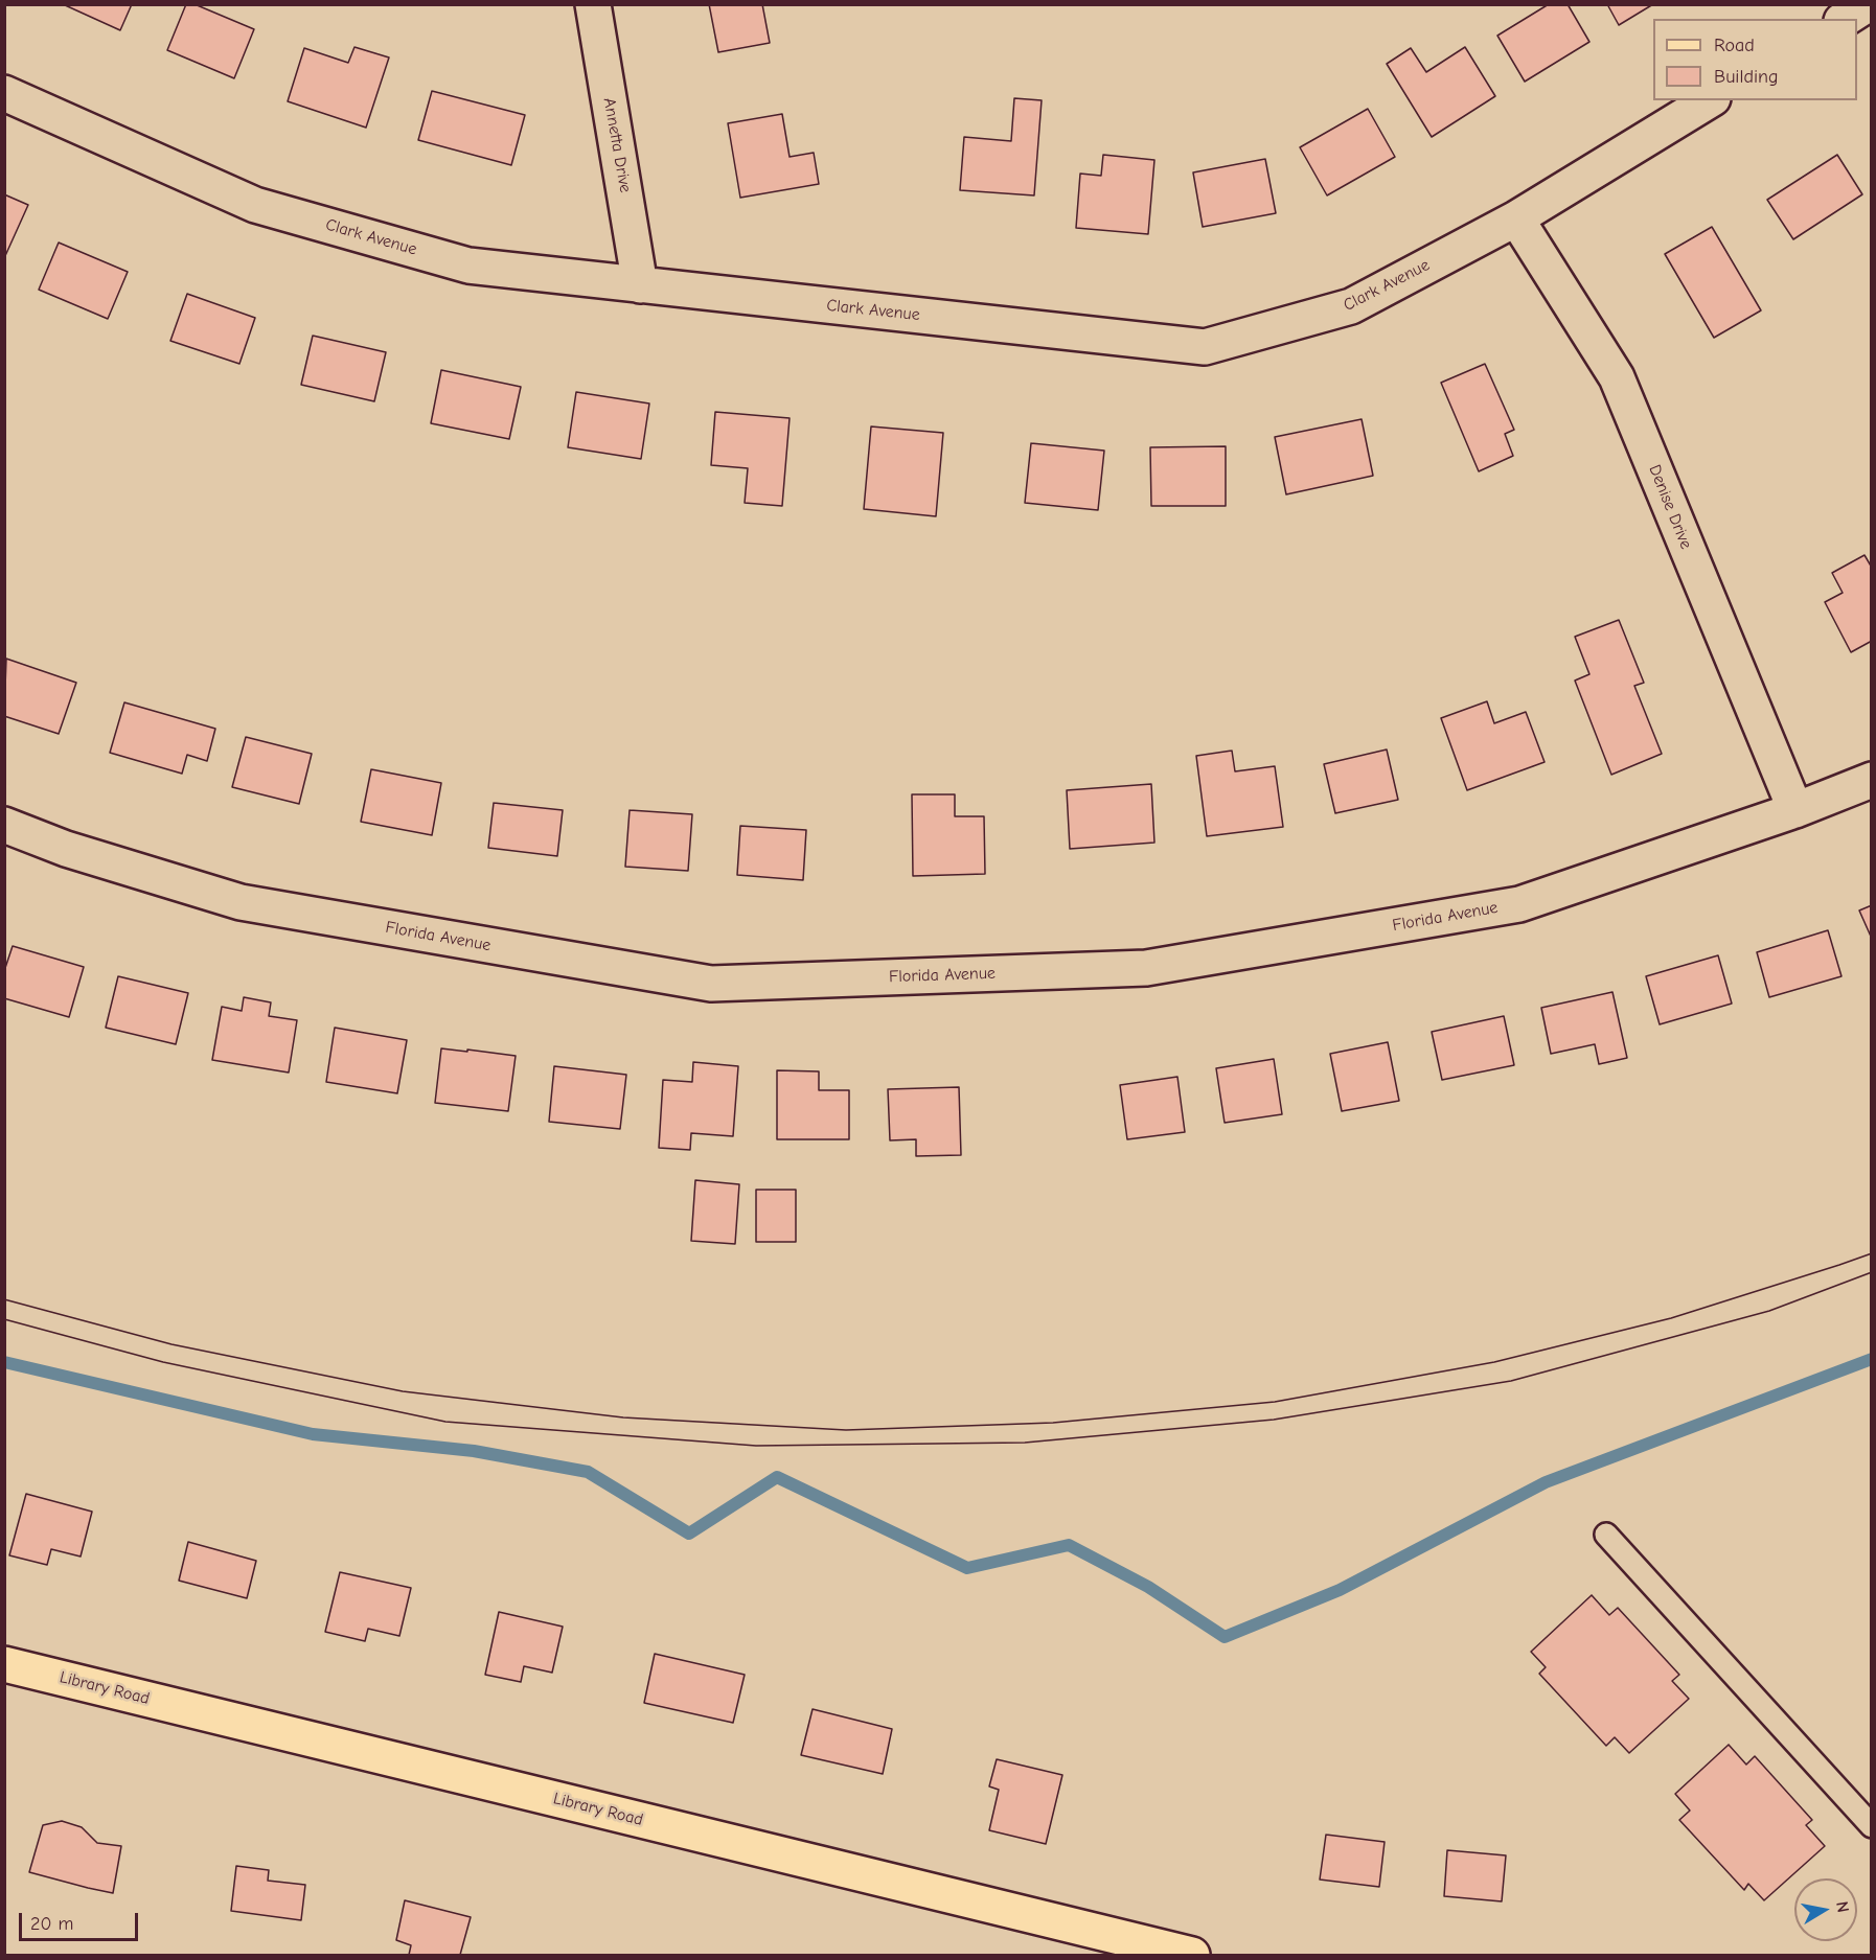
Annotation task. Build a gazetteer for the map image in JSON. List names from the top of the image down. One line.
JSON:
{"streets":{"main road":["Library Road"],"street":["Annetta Drive","Clark Avenue","Denise Drive","Florida Avenue"]},"crossings":[["Annetta Drive","Clark Avenue"],["Clark Avenue","Denise Drive"],["Denise Drive","Florida Avenue"]],"legend":["Road","Building"],"scale_bar":"20 m","north":"right"}
